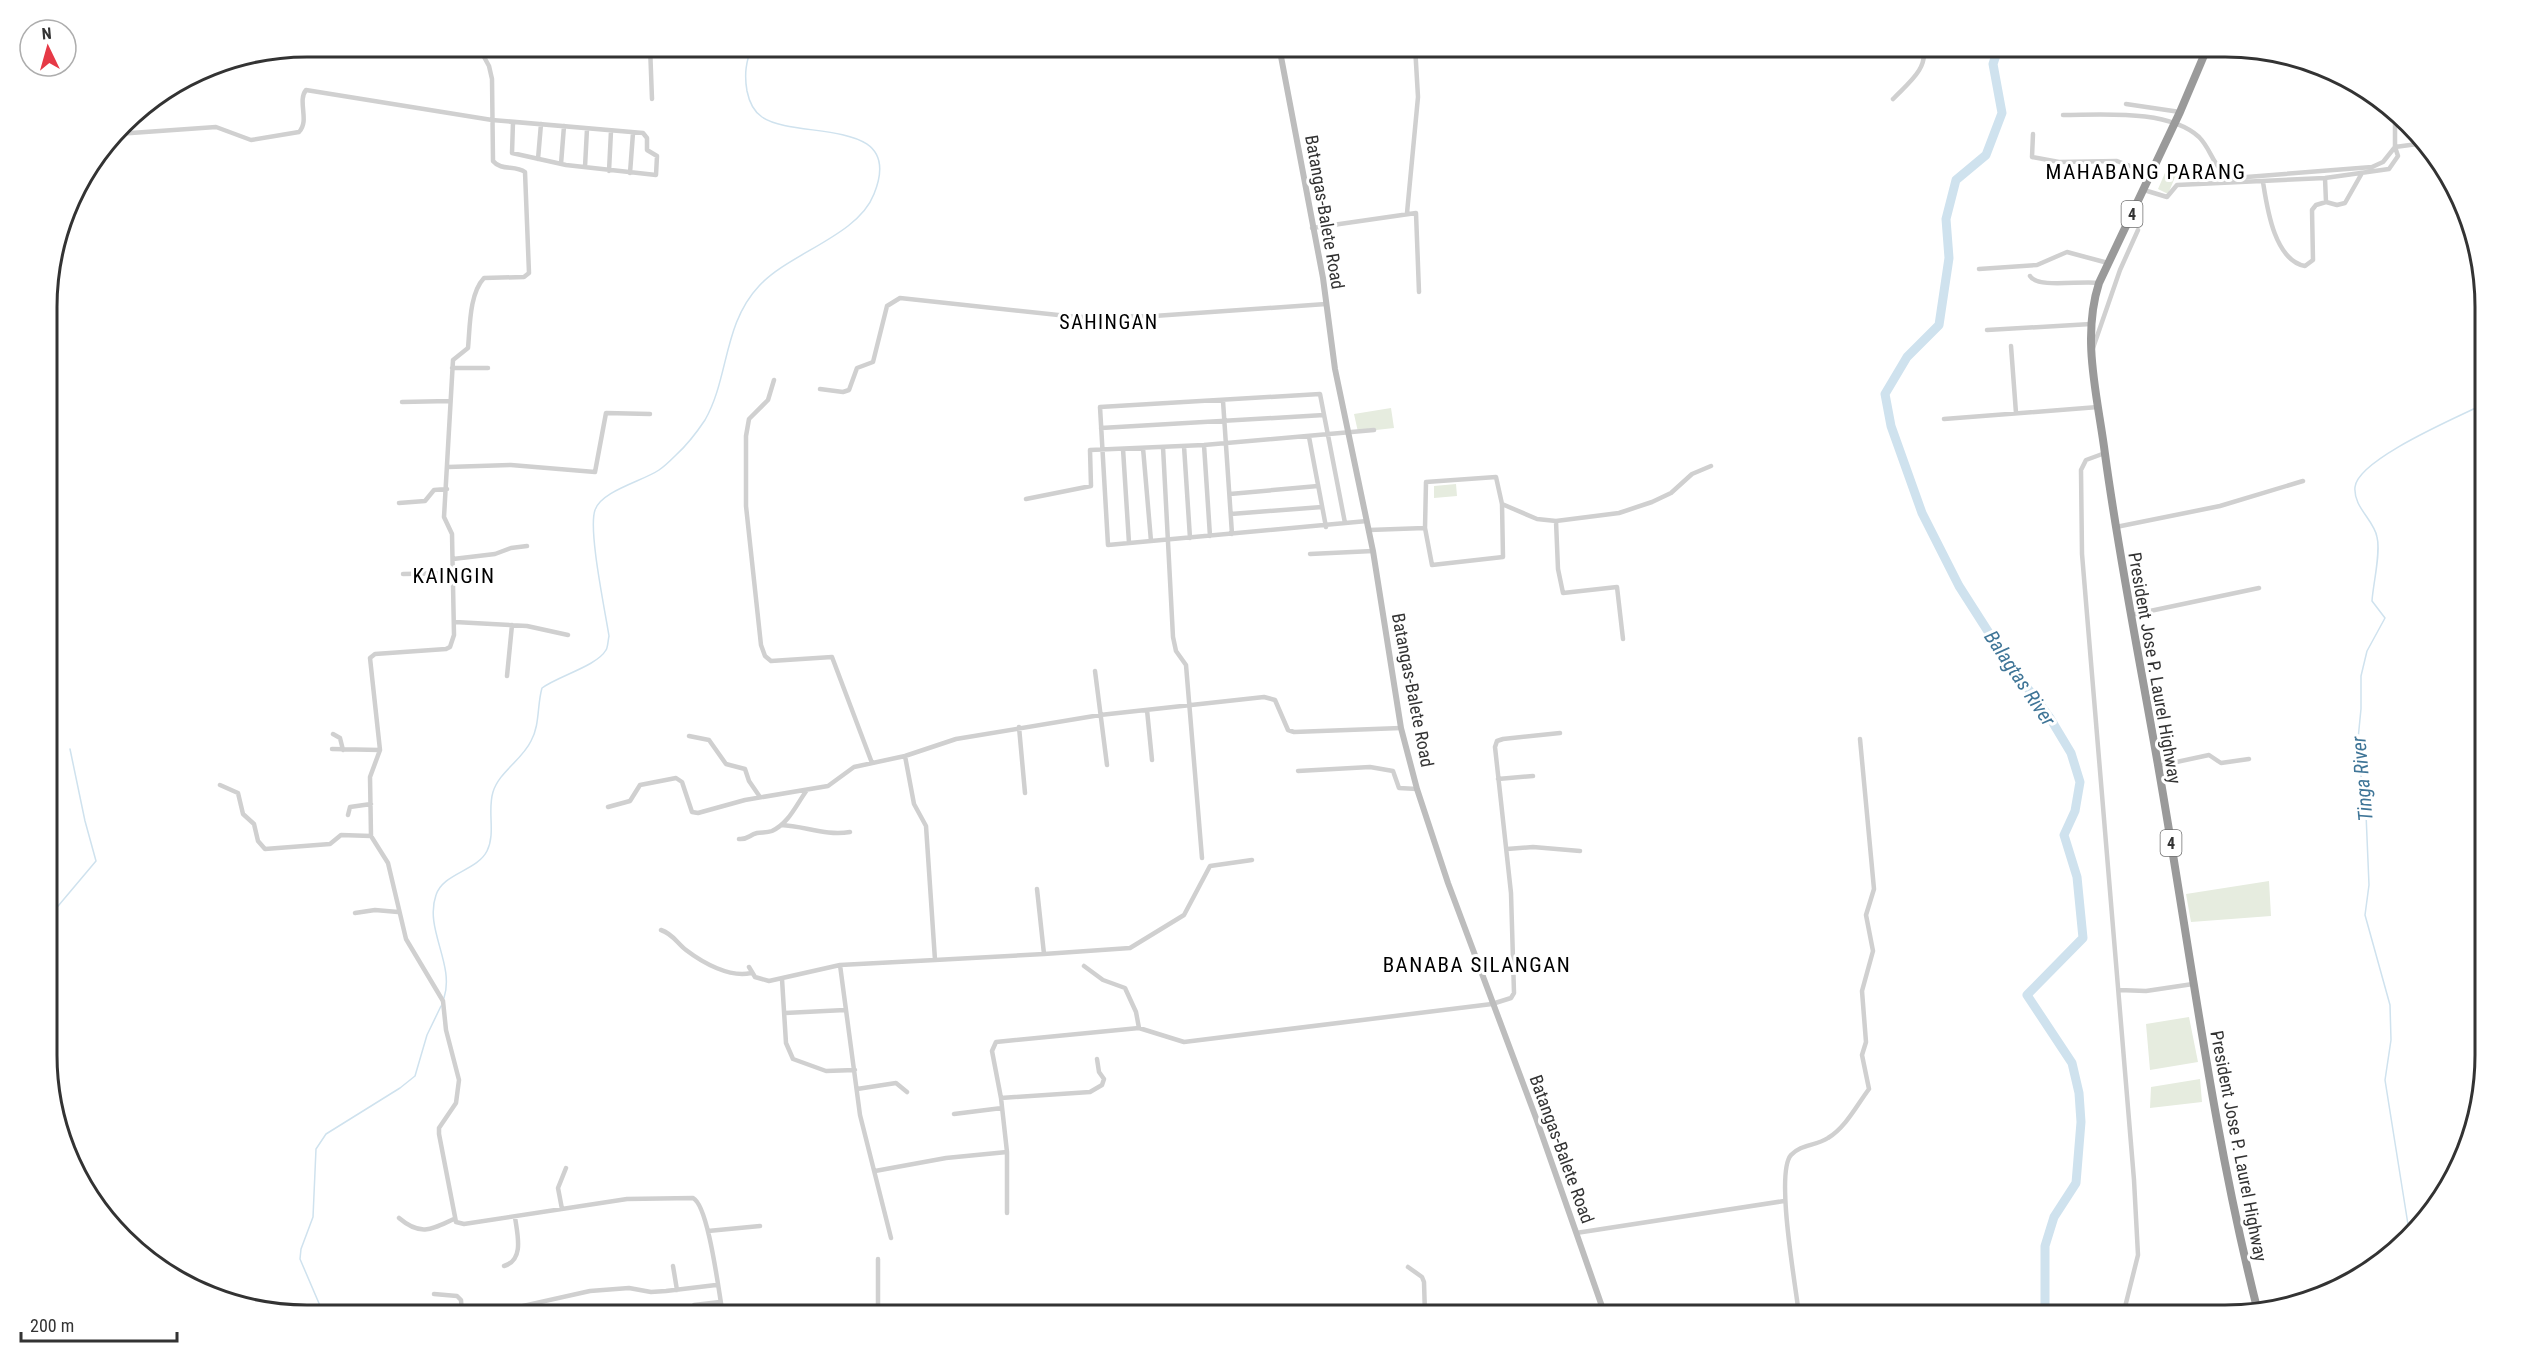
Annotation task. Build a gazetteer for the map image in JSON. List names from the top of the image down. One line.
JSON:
{"streets":{"highway":["4","President Jose P. Laurel Highway"],"main road":["Batangas-Balete Road"]},"districts":["MAHABANG PARANG","SAHINGAN","KAINGIN","BANABA SILANGAN"],"water":["Balagtas River","Tinga River"],"scale_bar":"200 m","north":"top"}
